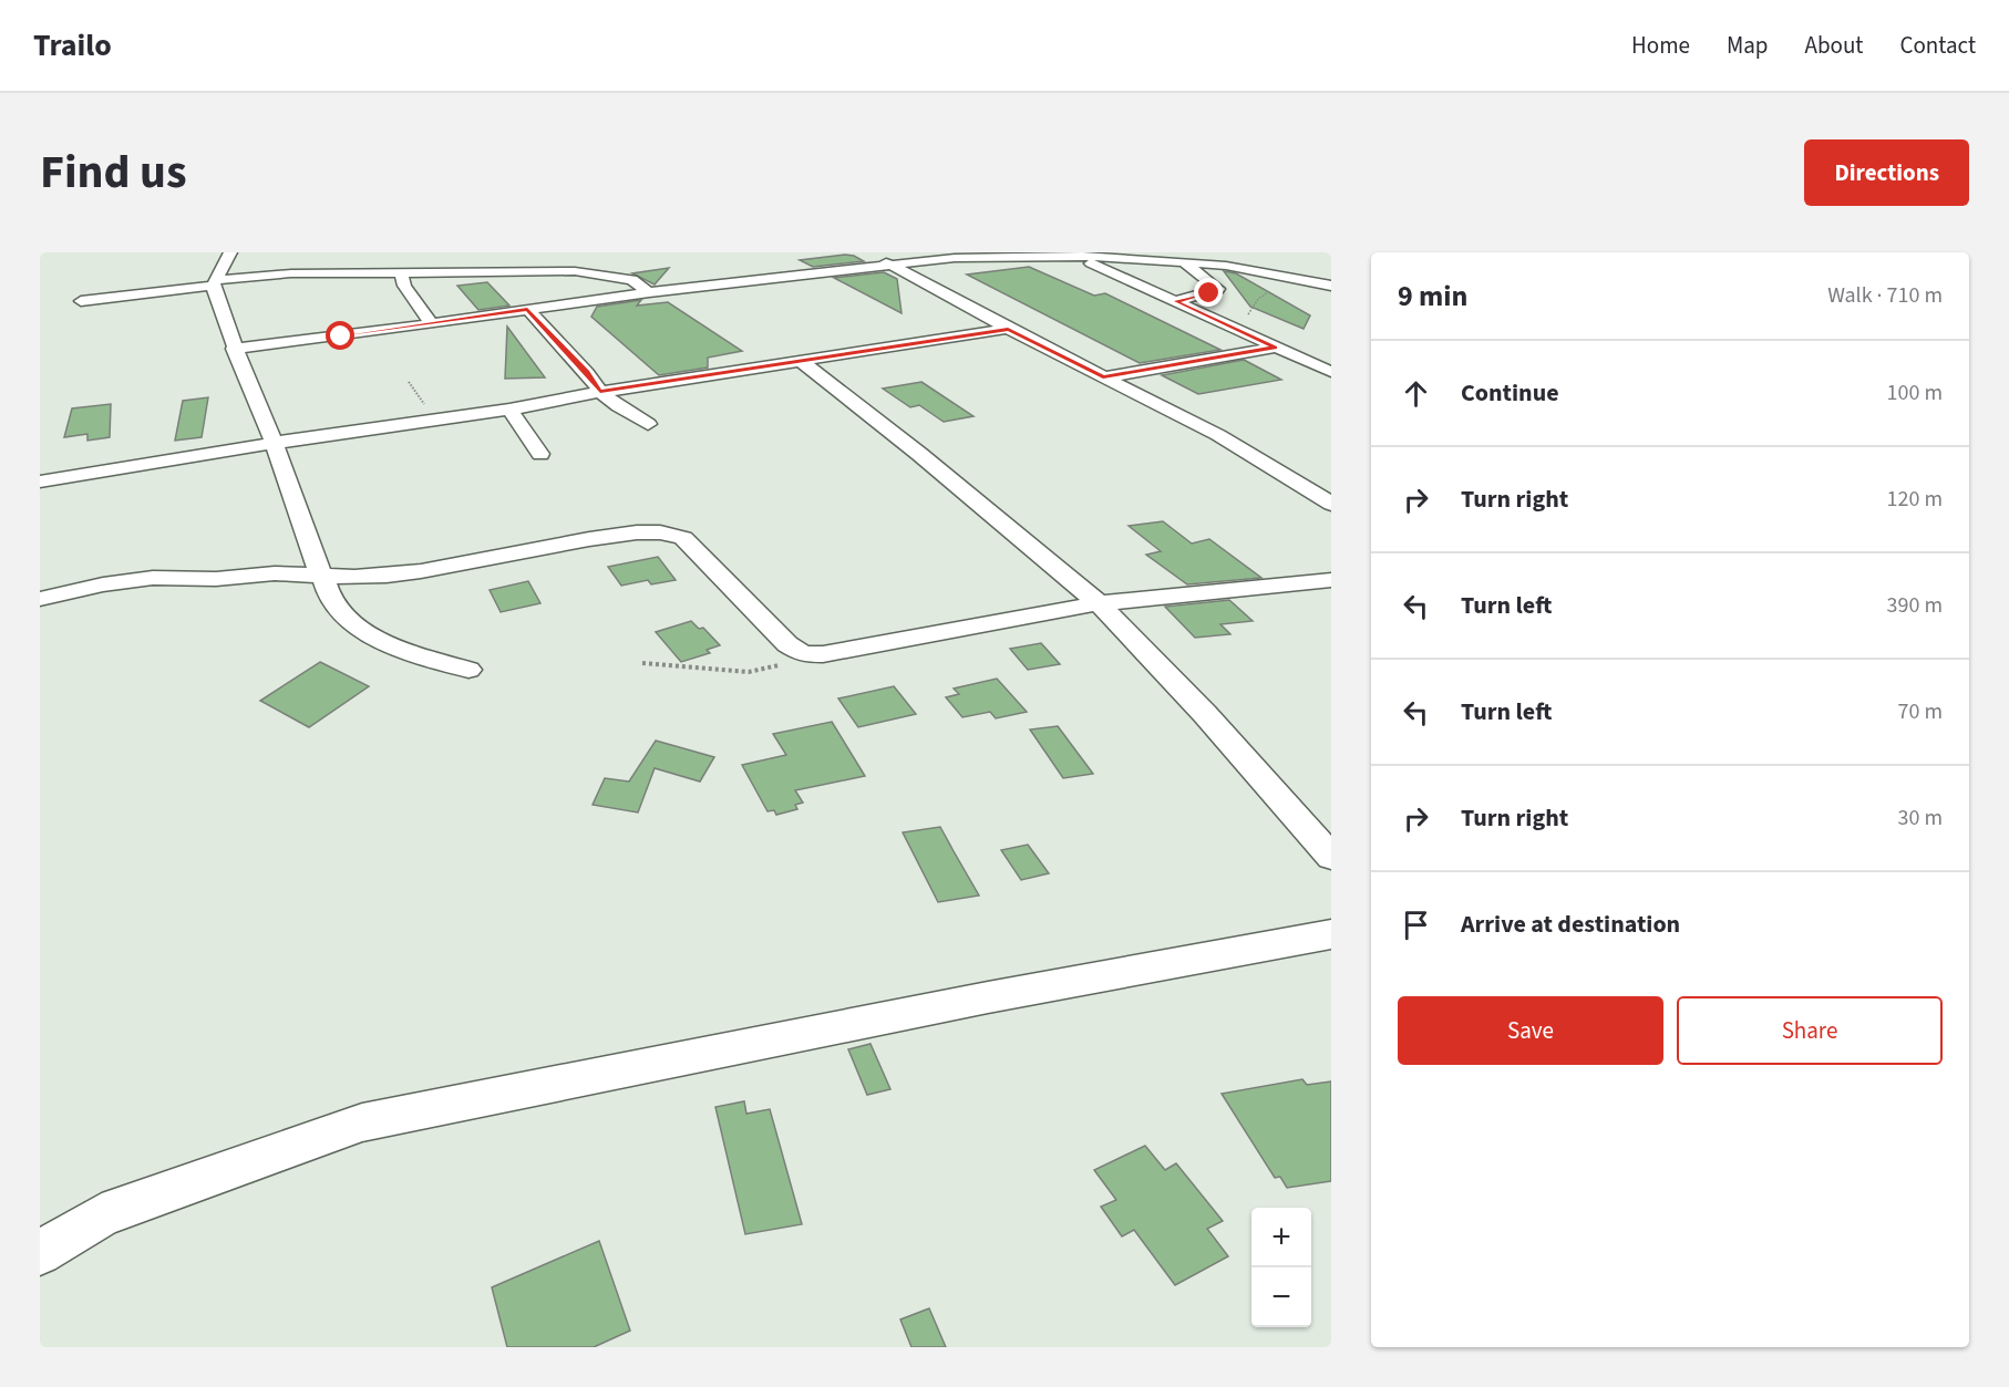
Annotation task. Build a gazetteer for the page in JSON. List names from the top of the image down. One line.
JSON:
{"page":{"header":"Trailo","nav":["Home","Map","About","Contact"],"title":"Find us","buttons":["Directions",["Save","Share"]],"heading":["9 min","Walk · 710 m"],"list":[["Continue","100 m"],["Turn right","120 m"],["Turn left","390 m"],["Turn left","70 m"],["Turn right","30 m"],"Arrive at destination"],"map_buttons":["+","−"]}}
